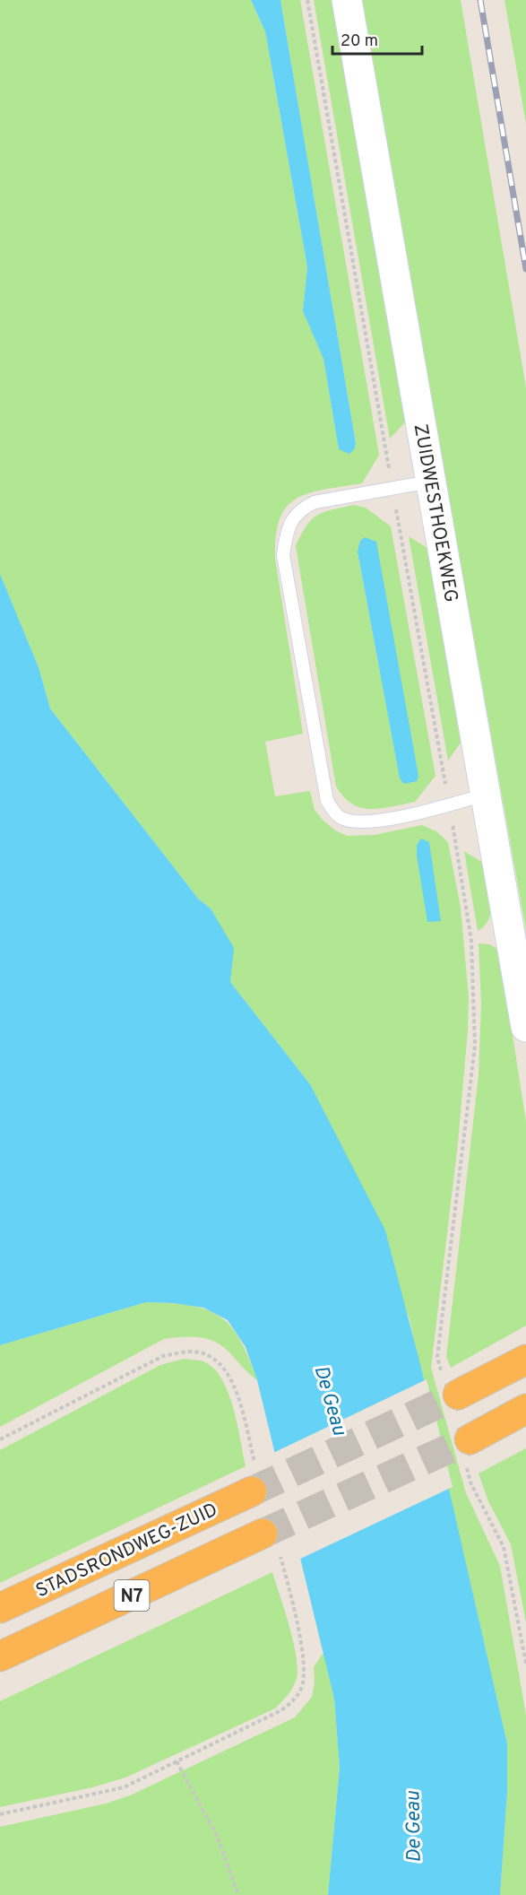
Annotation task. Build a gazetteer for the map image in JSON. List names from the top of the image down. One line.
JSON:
{"streets":{"highway":["STADSRONDWEG-ZUID","N7"],"street":["ZUIDWESTHOEKWEG"]},"water":["De Geau"],"scale_bar":"20 m"}
